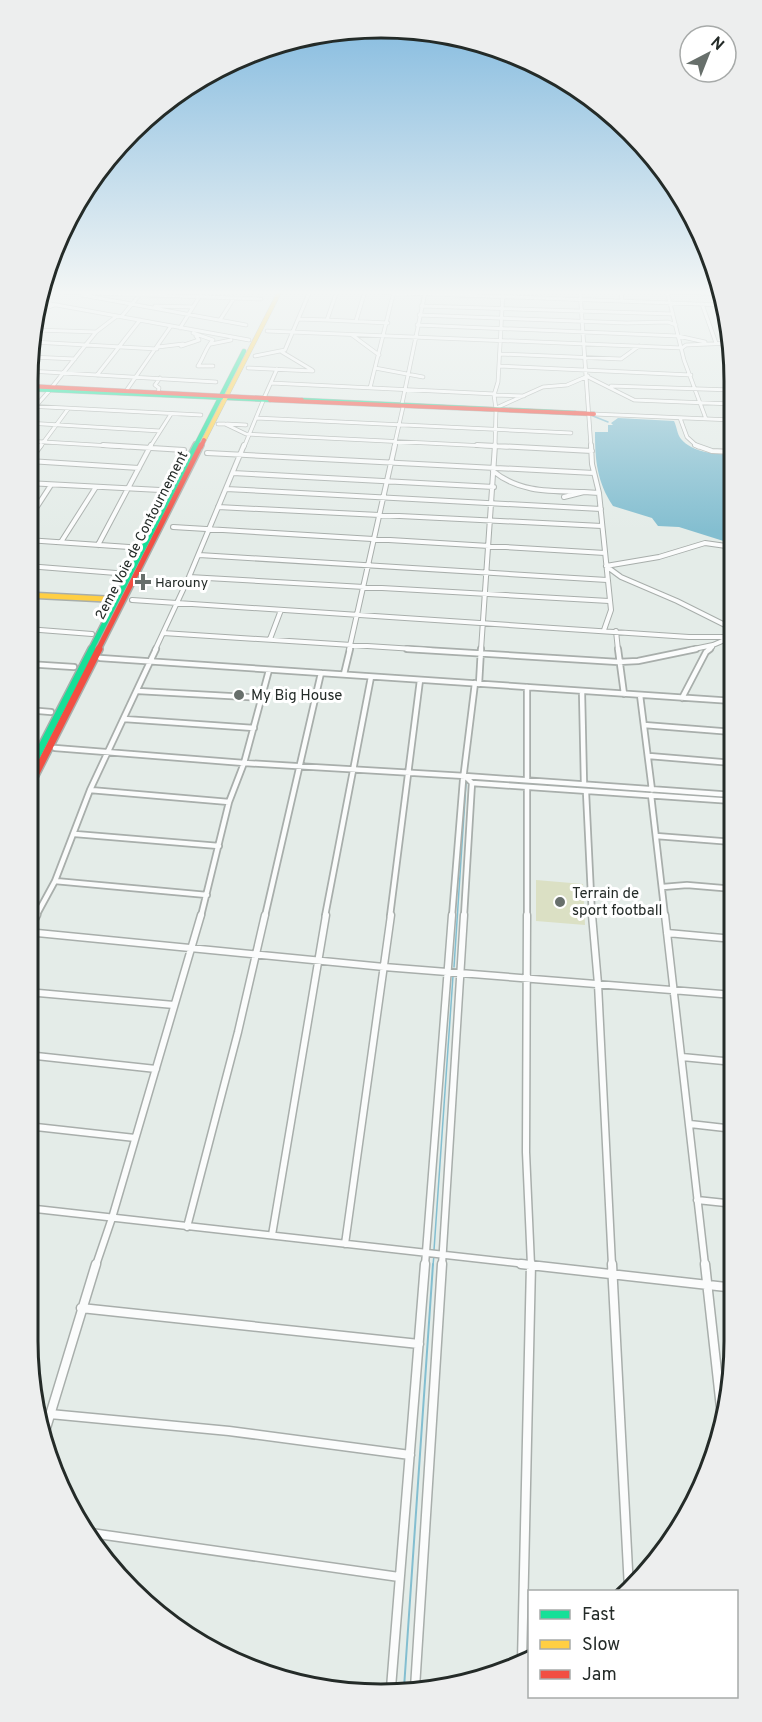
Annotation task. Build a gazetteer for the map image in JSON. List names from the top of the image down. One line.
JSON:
{"streets":{"main road":["2eme Voie de Contournement"]},"places":{"health":["Harouny"],"other":["My Big House","Terrain de sport football"]},"legend":["Fast","Slow","Jam"],"north":"top right"}
